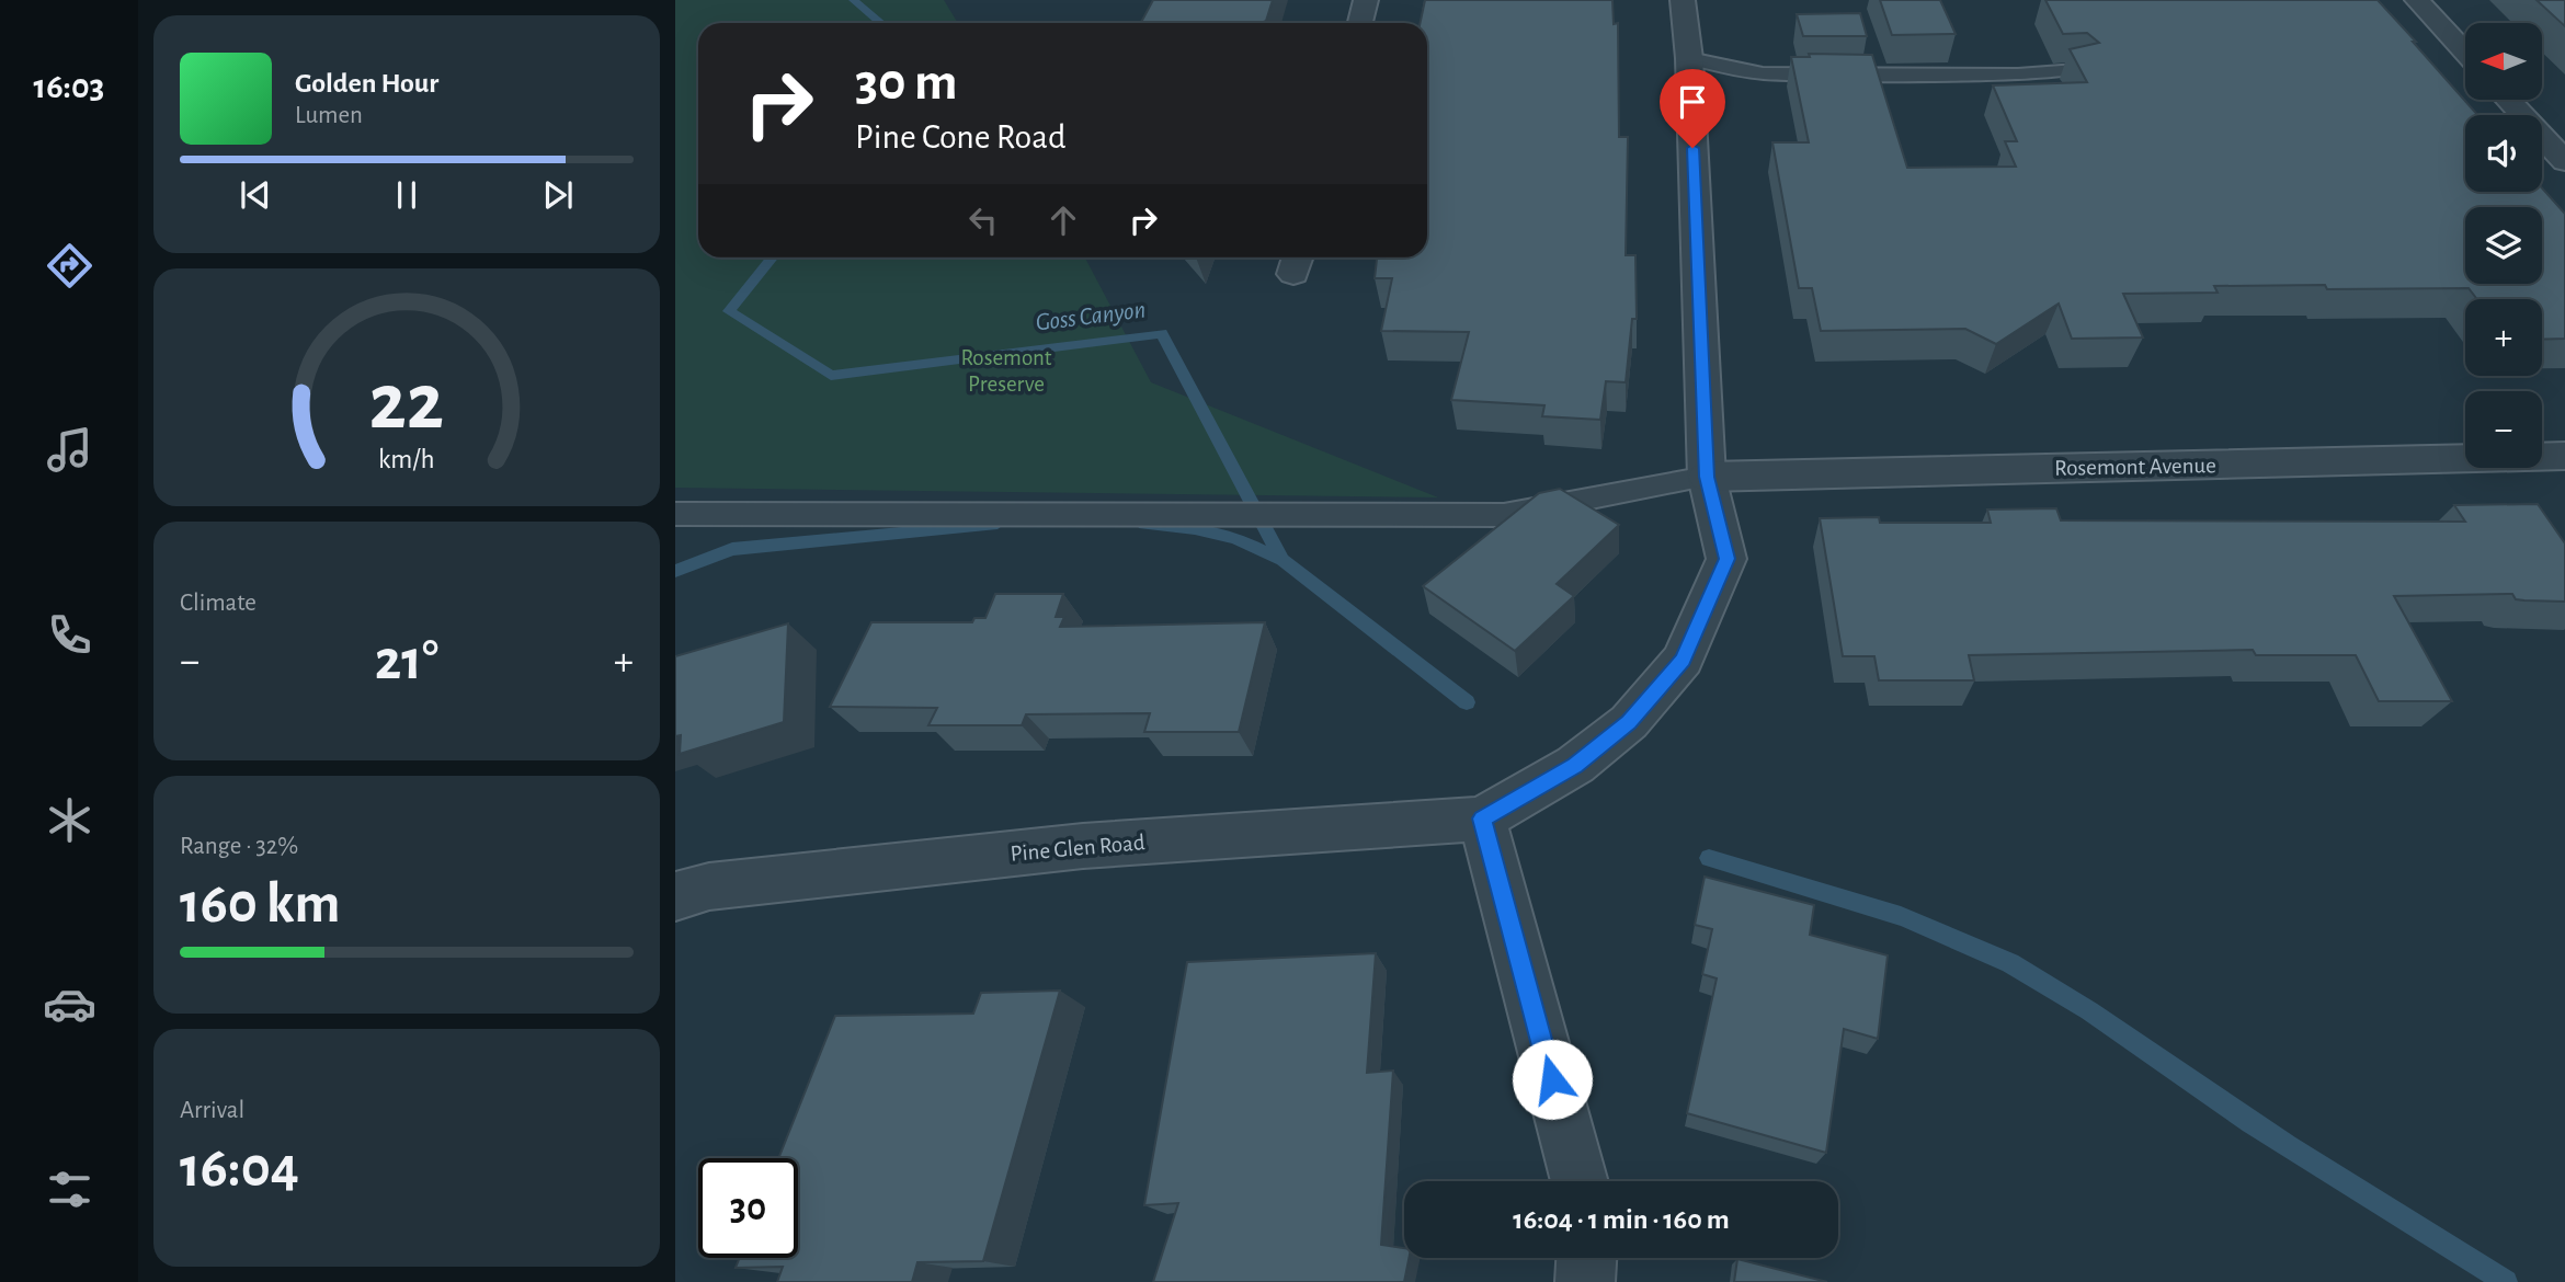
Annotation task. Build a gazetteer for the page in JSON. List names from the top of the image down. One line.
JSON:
{"streets":{"street":["Rosemont Avenue","Pine Glen Road"]},"water":["Goss Canyon"],"parks":["Rosemont Preserve"],"north":"left","page":{"tabs":"16:03","map_buttons":["+","−"],"turn":["30 m","Pine Cone Road"],"song":["Golden Hour","Lumen"],"tile":["Climate",["Range · 32%","160 km"],["Arrival","16:04"]],"heat":["−","21°","+"],"limit":"30","trip":"16:04 · 1 min · 160 m","gauge":["22","km/h"]}}
